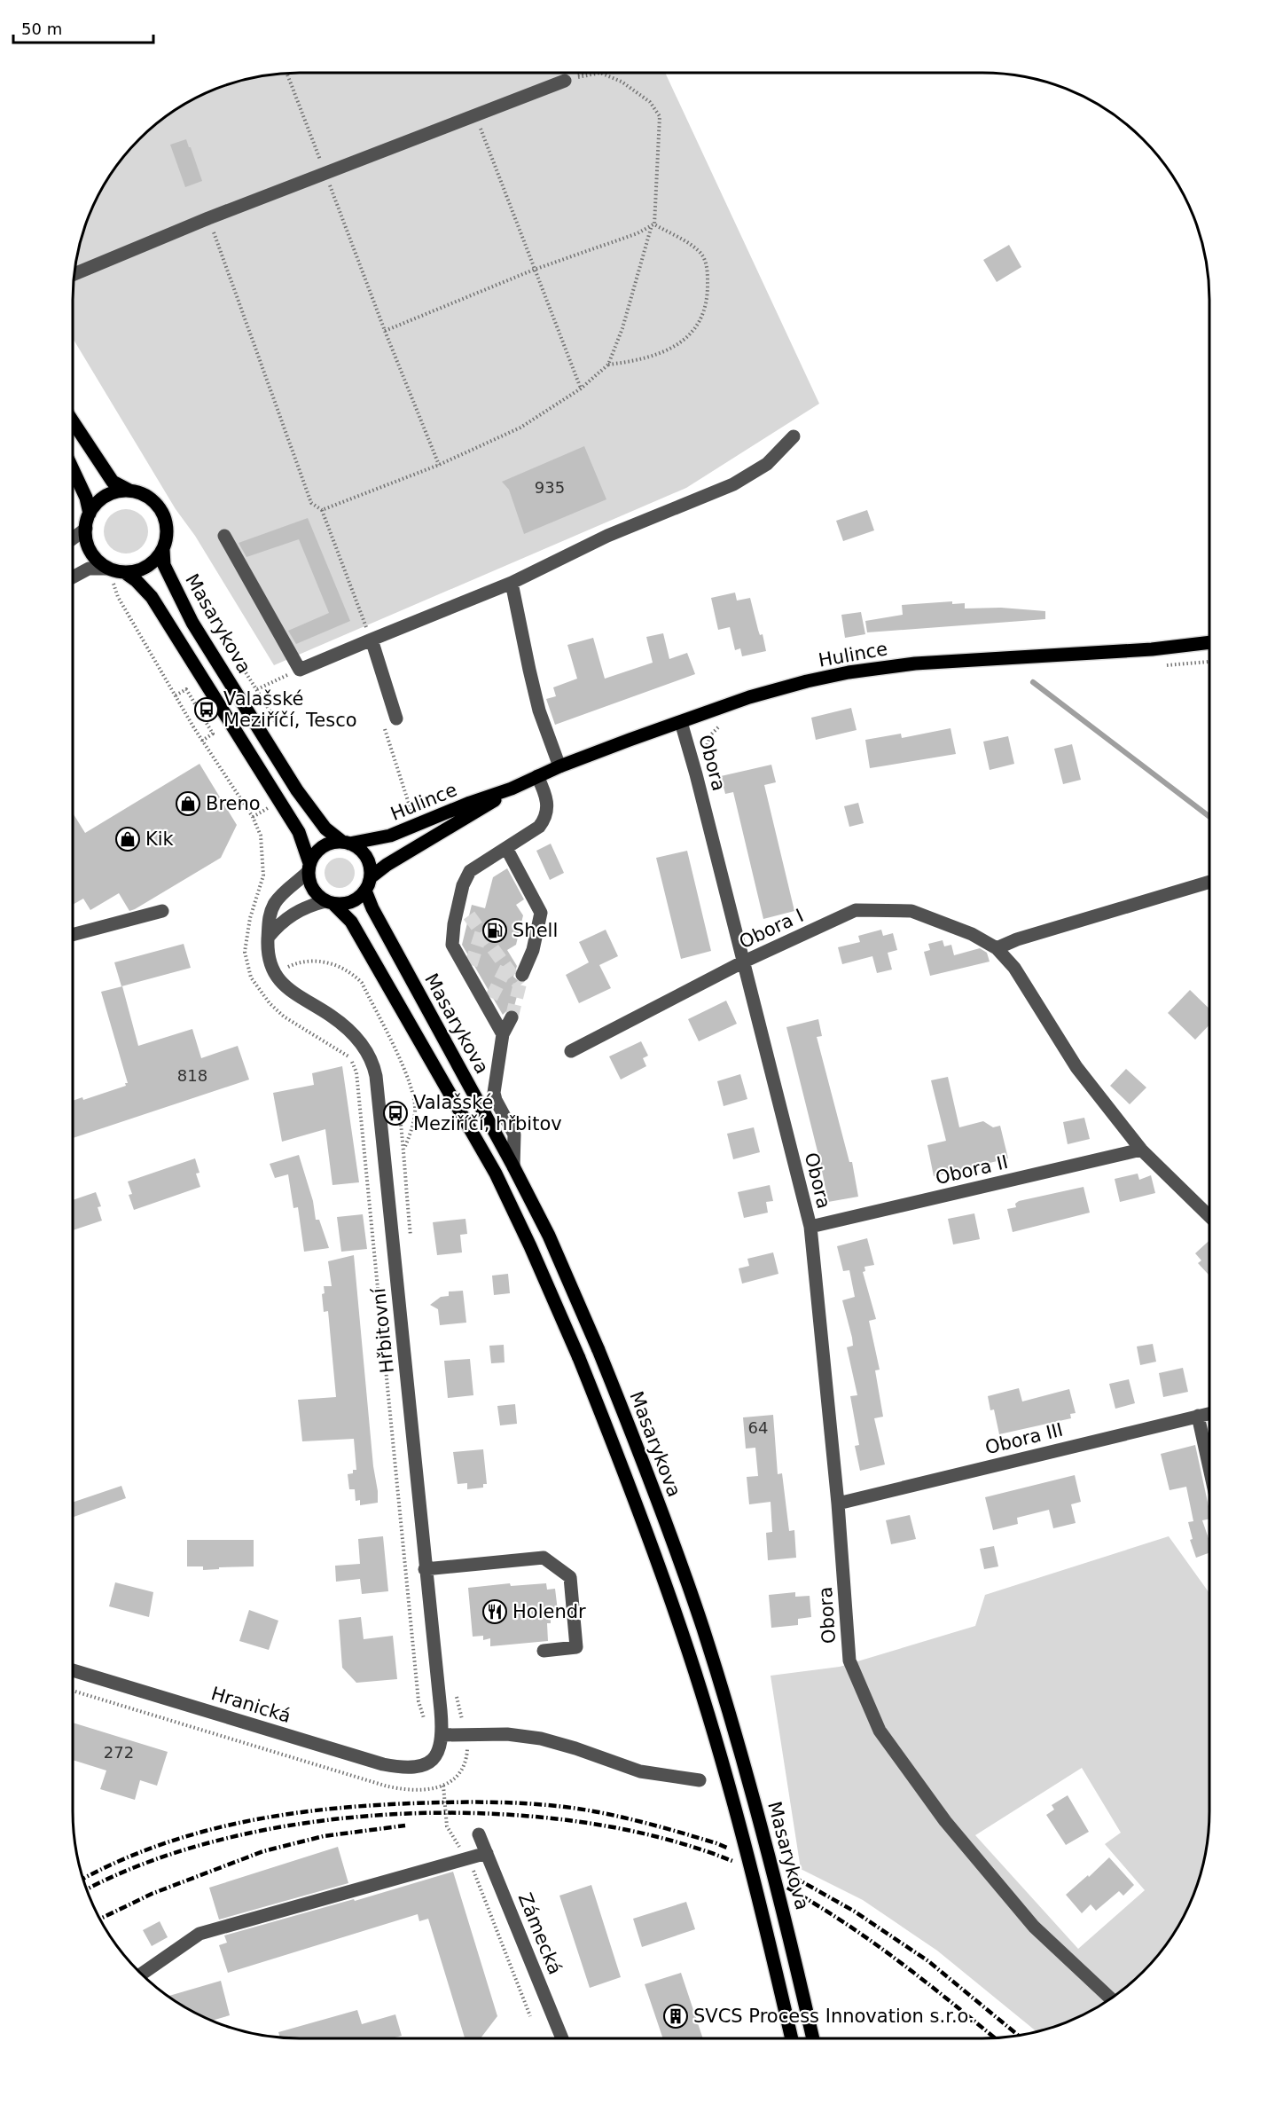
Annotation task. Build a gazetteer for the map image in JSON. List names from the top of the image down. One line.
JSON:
{"streets":{"main road":["Masarykova","Hulince"],"street":["Obora","Obora I","Obora II","Hřbitovní","Obora III","Hranická","Zámecká"]},"crossings":[["Masarykova","Hulince"],["Masarykova","Hřbitovní"],["Hulince","Obora"],["Hulince","Hřbitovní"],["Obora","Obora I"],["Obora","Obora II"],["Obora","Obora III"],["Obora I","Obora II"],["Hřbitovní","Hranická"]],"places":{"bus stop":["Valašské Meziříčí, Tesco","Valašské Meziříčí, hřbitov"],"shop":["Breno","Kik"],"fuel station":["Shell"],"restaurant":["Holendr"],"building":["SVCS Process Innovation s.r.o."]},"house_numbers":["935","818","64","272"],"scale_bar":"50 m"}
